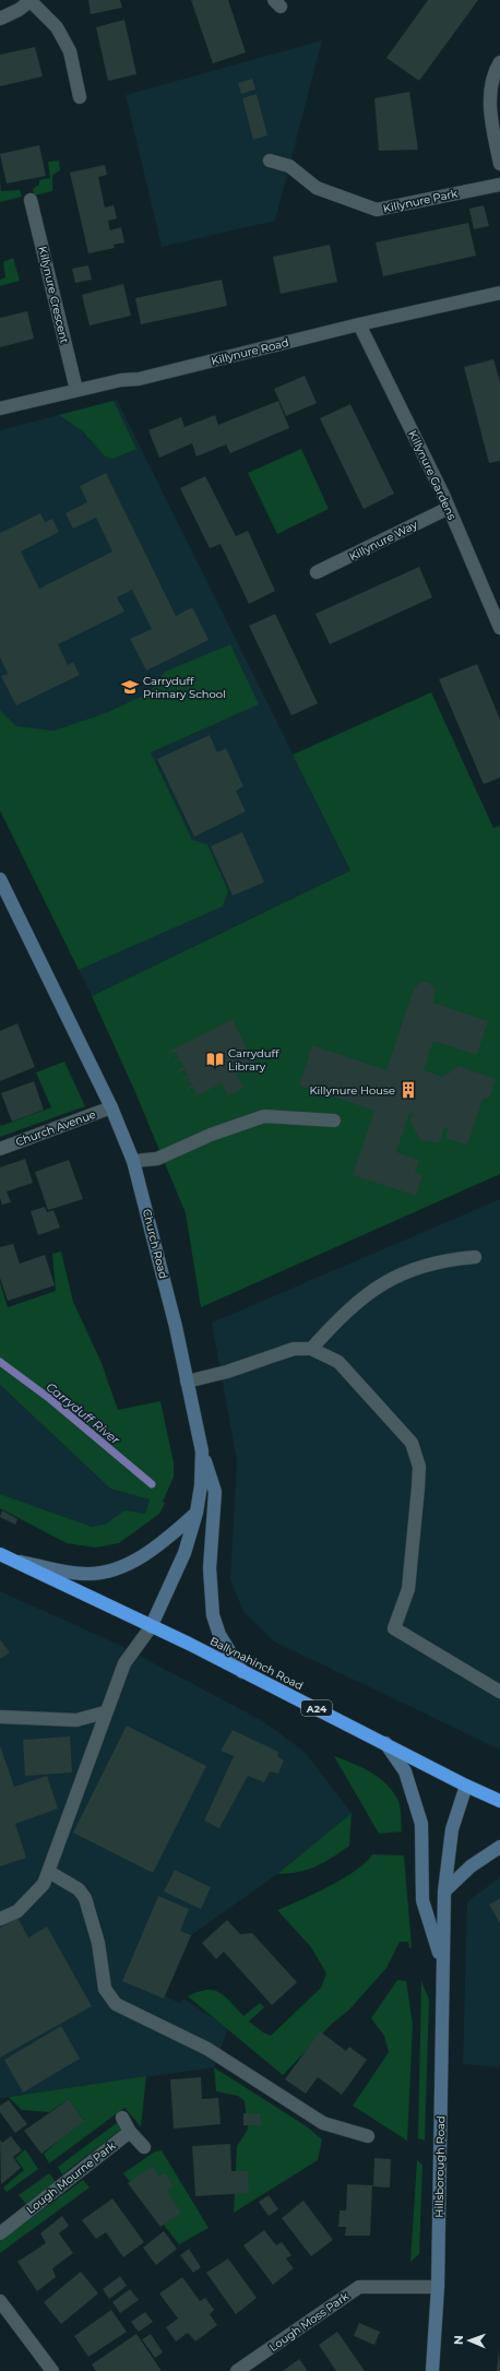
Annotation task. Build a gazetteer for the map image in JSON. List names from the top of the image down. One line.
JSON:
{"streets":{"highway":["Ballynahinch Road","A24"],"main road":["Church Road","Hillsborough Road"],"street":["Killynure Park","Killynure Crescent","Killynure Road","Killynure Gardens","Killynure Way","Church Avenue","Lough Mourne Park","Lough Moss Park"]},"crossings":[["Killynure Crescent","Killynure Road"],["Killynure Road","Killynure Gardens"],["Killynure Gardens","Killynure Way"],["Church Avenue","Church Road"],["Church Road","Ballynahinch Road"],["Ballynahinch Road","Hillsborough Road"],["Hillsborough Road","Lough Moss Park"]],"water":["Carryduff River"],"places":{"school or university":["Carryduff Primary School"],"library":["Carryduff Library"],"building":["Killynure House"]},"north":"left"}
